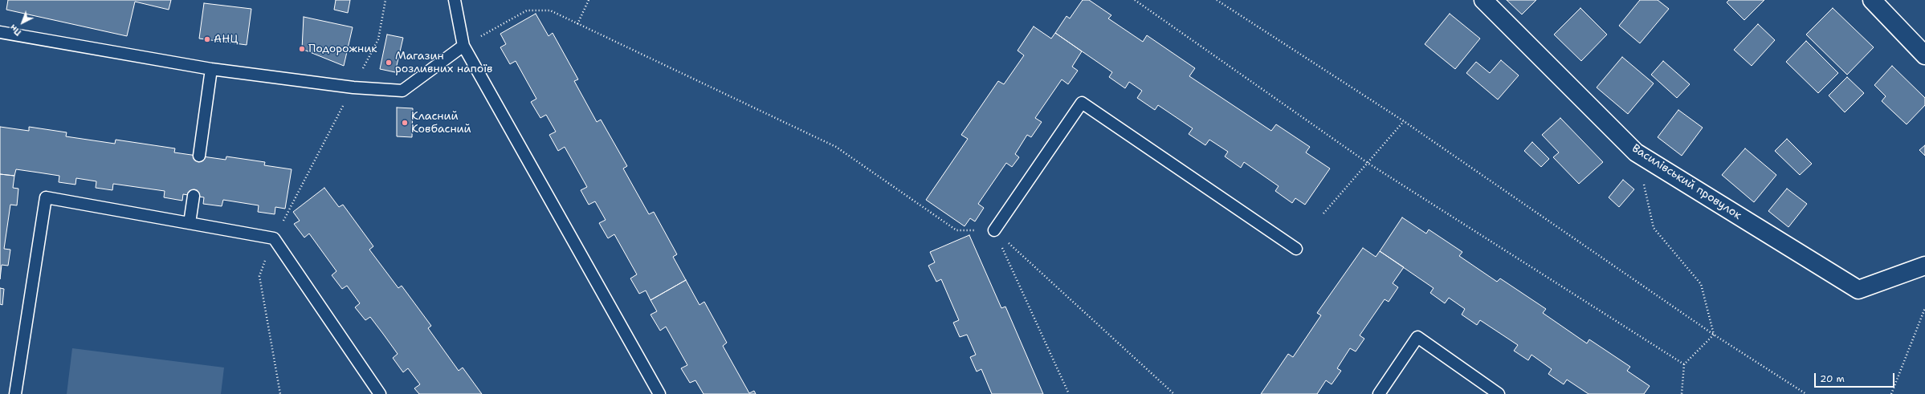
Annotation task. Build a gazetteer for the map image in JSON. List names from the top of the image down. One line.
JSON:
{"streets":{"street":["Василівський провулок"]},"places":["АНЦ","Подорожник","Магазин розливних напоїв","Класний Ковбасний"],"scale_bar":"20 m","north":"bottom left"}
